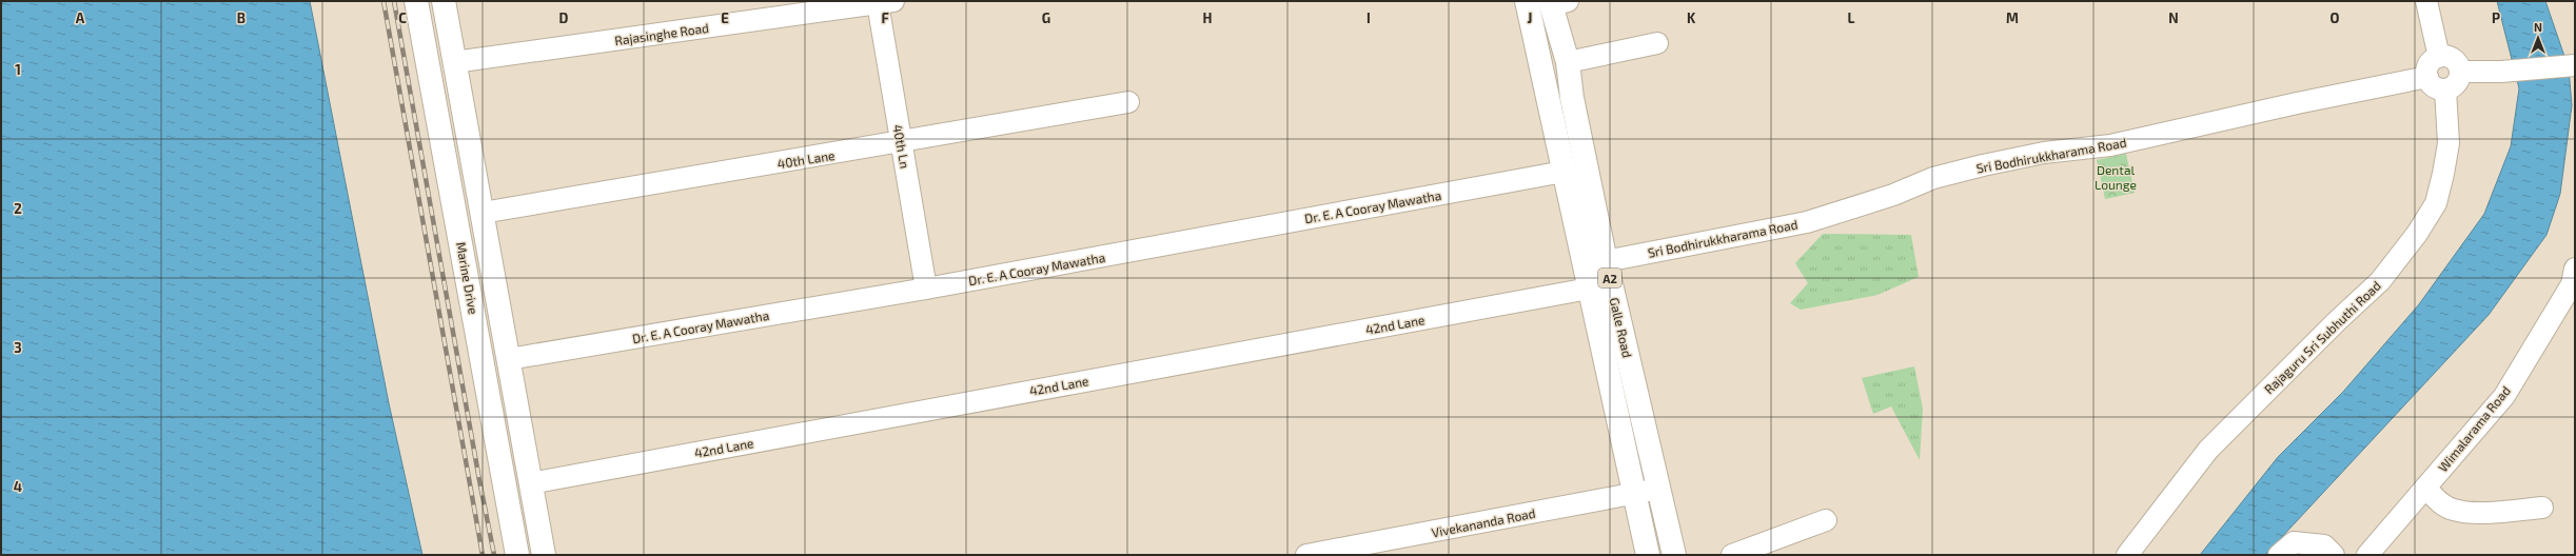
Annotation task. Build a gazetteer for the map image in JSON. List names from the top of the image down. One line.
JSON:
{"streets":{"main road":["Marine Drive","A2","Galle Road"],"street":["Rajasinghe Road","40th Ln","Sri Bodhirukkharama Road","40th Lane","Dr. E. A Cooray Mawatha","42nd Lane","Rajaguru Sri Subhuthi Road","Wimalarama Road","Vivekananda Road"]},"crossings":[["Rajasinghe Road","40th Ln"],["Rajasinghe Road","Marine Drive"],["40th Ln","40th Lane"],["40th Ln","Dr. E. A Cooray Mawatha"],["Sri Bodhirukkharama Road","Galle Road"],["Sri Bodhirukkharama Road","Rajaguru Sri Subhuthi Road"],["40th Lane","Marine Drive"],["Dr. E. A Cooray Mawatha","Marine Drive"],["Dr. E. A Cooray Mawatha","Galle Road"],["Marine Drive","42nd Lane"],["42nd Lane","Galle Road"],["Galle Road","Vivekananda Road"]],"parks":["Dental Lounge"],"north":"top","grid":{"columns":["A","B","C","D","E","F","G","H","I","J","K","L","M","N","O","P"],"rows":["1","2","3","4"]}}
